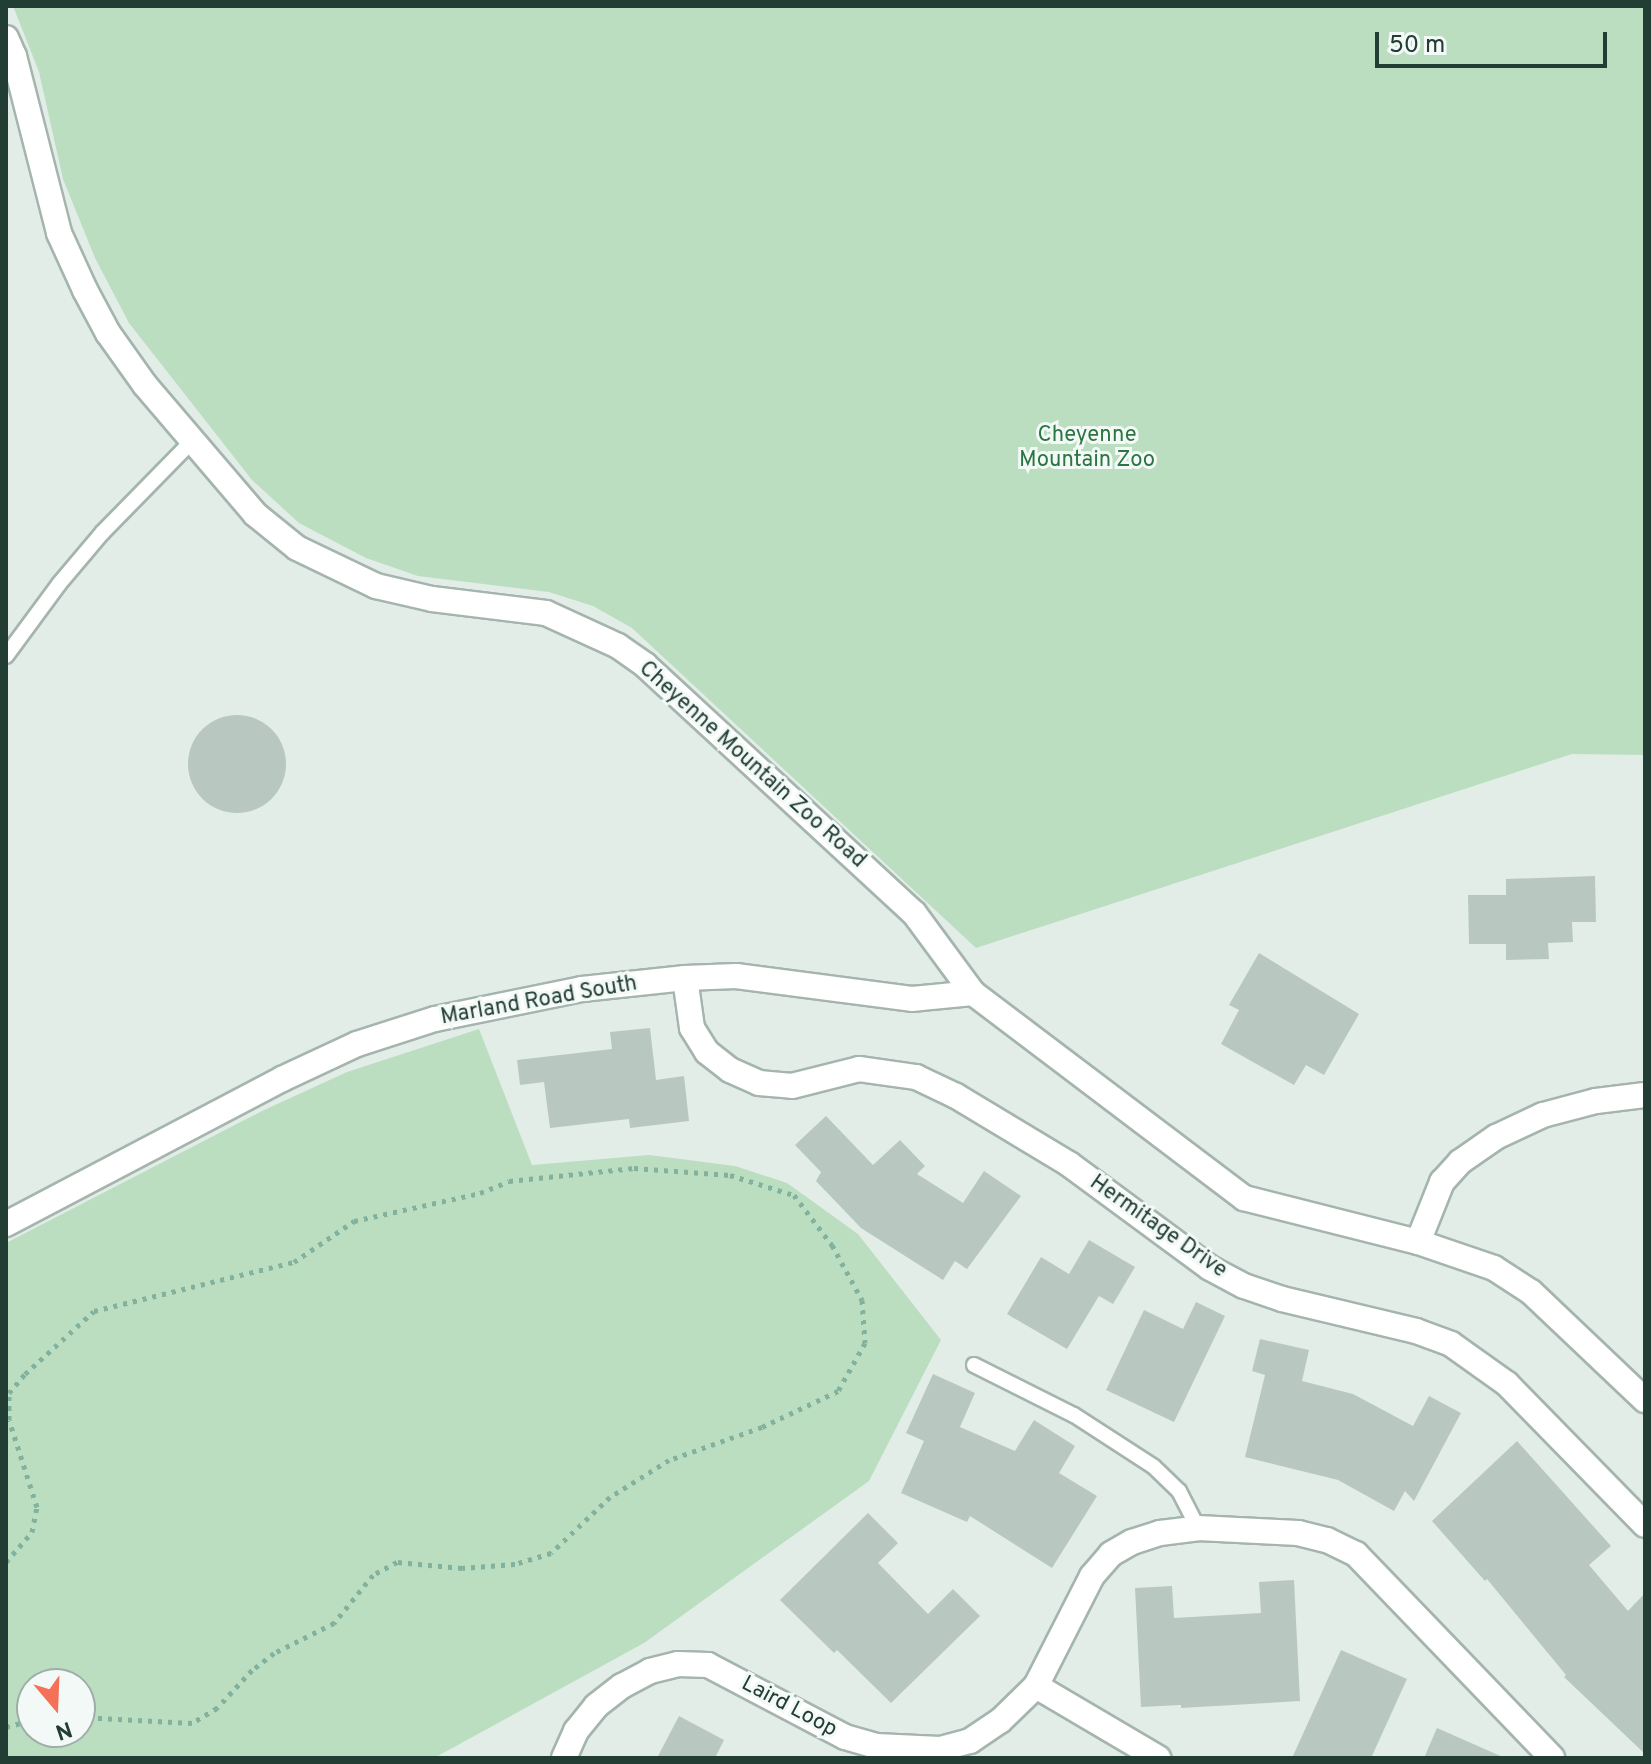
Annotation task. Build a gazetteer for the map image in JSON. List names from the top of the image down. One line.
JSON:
{"streets":{"street":["Cheyenne Mountain Zoo Road","Marland Road South","Hermitage Drive","Laird Loop"]},"crossings":[["Cheyenne Mountain Zoo Road","Marland Road South"],["Marland Road South","Hermitage Drive"]],"parks":["Cheyenne Mountain Zoo"],"scale_bar":"50 m","north":"bottom"}
